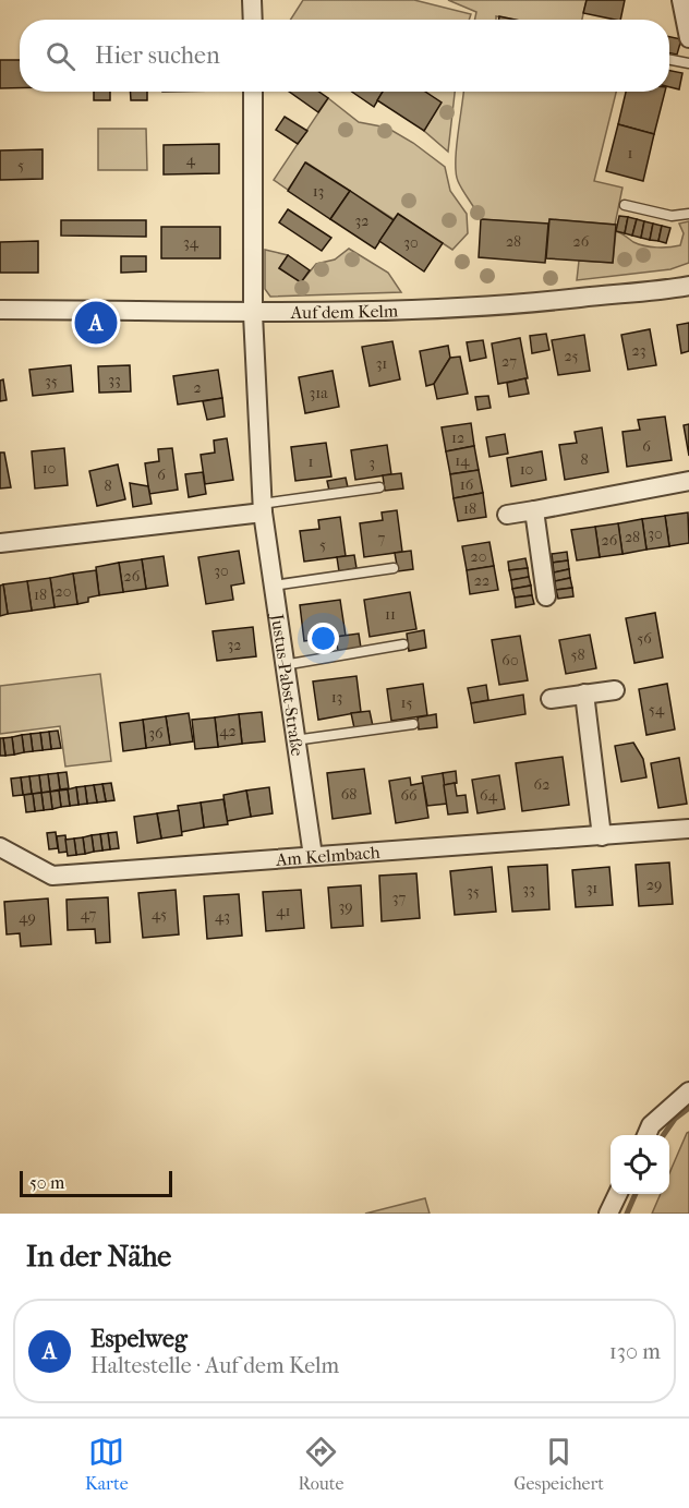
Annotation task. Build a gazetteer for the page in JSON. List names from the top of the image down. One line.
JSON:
{"streets":{"street":["Auf dem Kelm","Justus-Pabst-Straße","Am Kelmbach"]},"crossings":[["Auf dem Kelm","Justus-Pabst-Straße"],["Justus-Pabst-Straße","Am Kelmbach"]],"house_numbers":["1","4","5","13","32","28","26","34","30","23","25","27","31","33","35","2","31a","12","6","8","14","1","3","10","10","6","16","8","18","30","28","7","26","5","20","30","26","22","20","18","11","56","32","58","60","13","15","54","42","36","62","68","66","64","29","31","33","35","37","39","41","47","45","43","49"],"scale_bar":"50 m","page":{"search":"Hier suchen","pins":"A","scale":"50 m","heading":"In der Nähe","list":[{"mark":"A","name":"Espelweg","note":"Haltestelle · Auf dem Kelm","value":"130 m"}],"nav":["Karte","Route","Gespeichert"]}}
